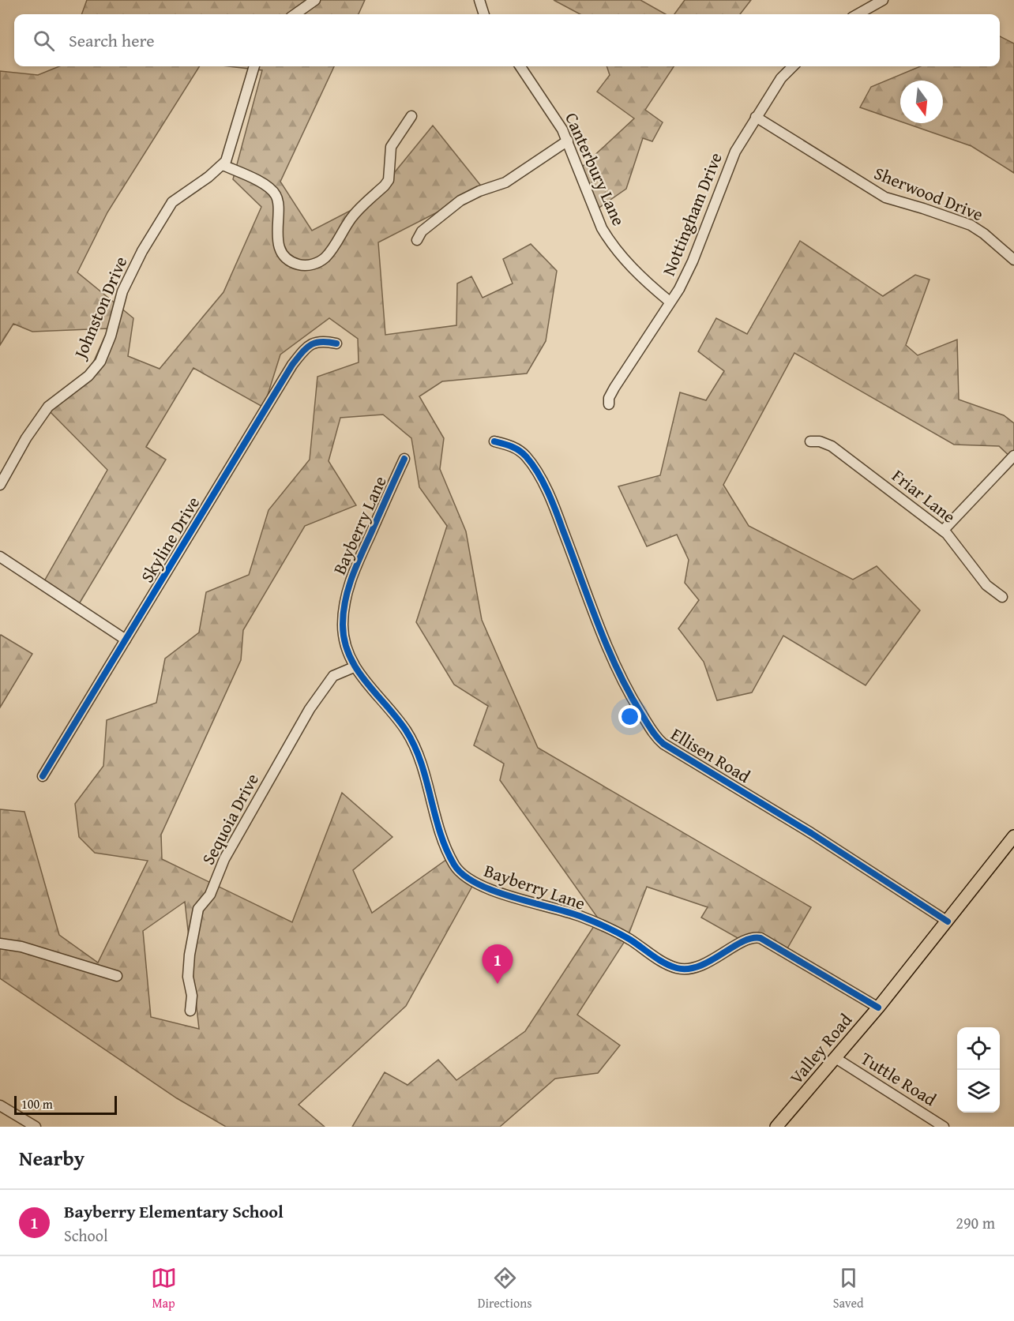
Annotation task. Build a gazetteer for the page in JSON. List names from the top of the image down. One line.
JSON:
{"streets":{"main road":["Valley Road"],"street":["Canterbury Lane","Sherwood Drive","Nottingham Drive","Johnston Drive","Friar Lane","Bayberry Lane","Skyline Drive","Ellisen Road","Sequoia Drive","Tuttle Road"]},"crossings":[["Canterbury Lane","Nottingham Drive"],["Sherwood Drive","Nottingham Drive"],["Bayberry Lane","Sequoia Drive"],["Bayberry Lane","Valley Road"],["Ellisen Road","Valley Road"],["Valley Road","Tuttle Road"]],"scale_bar":"100 m","north":"bottom","page":{"search":"Search here","pins":"1","scale":"100 m","heading":"Nearby","list":[{"mark":"1","name":"Bayberry Elementary School","note":"School","value":"290 m"}],"nav":["Map","Directions","Saved"]}}
